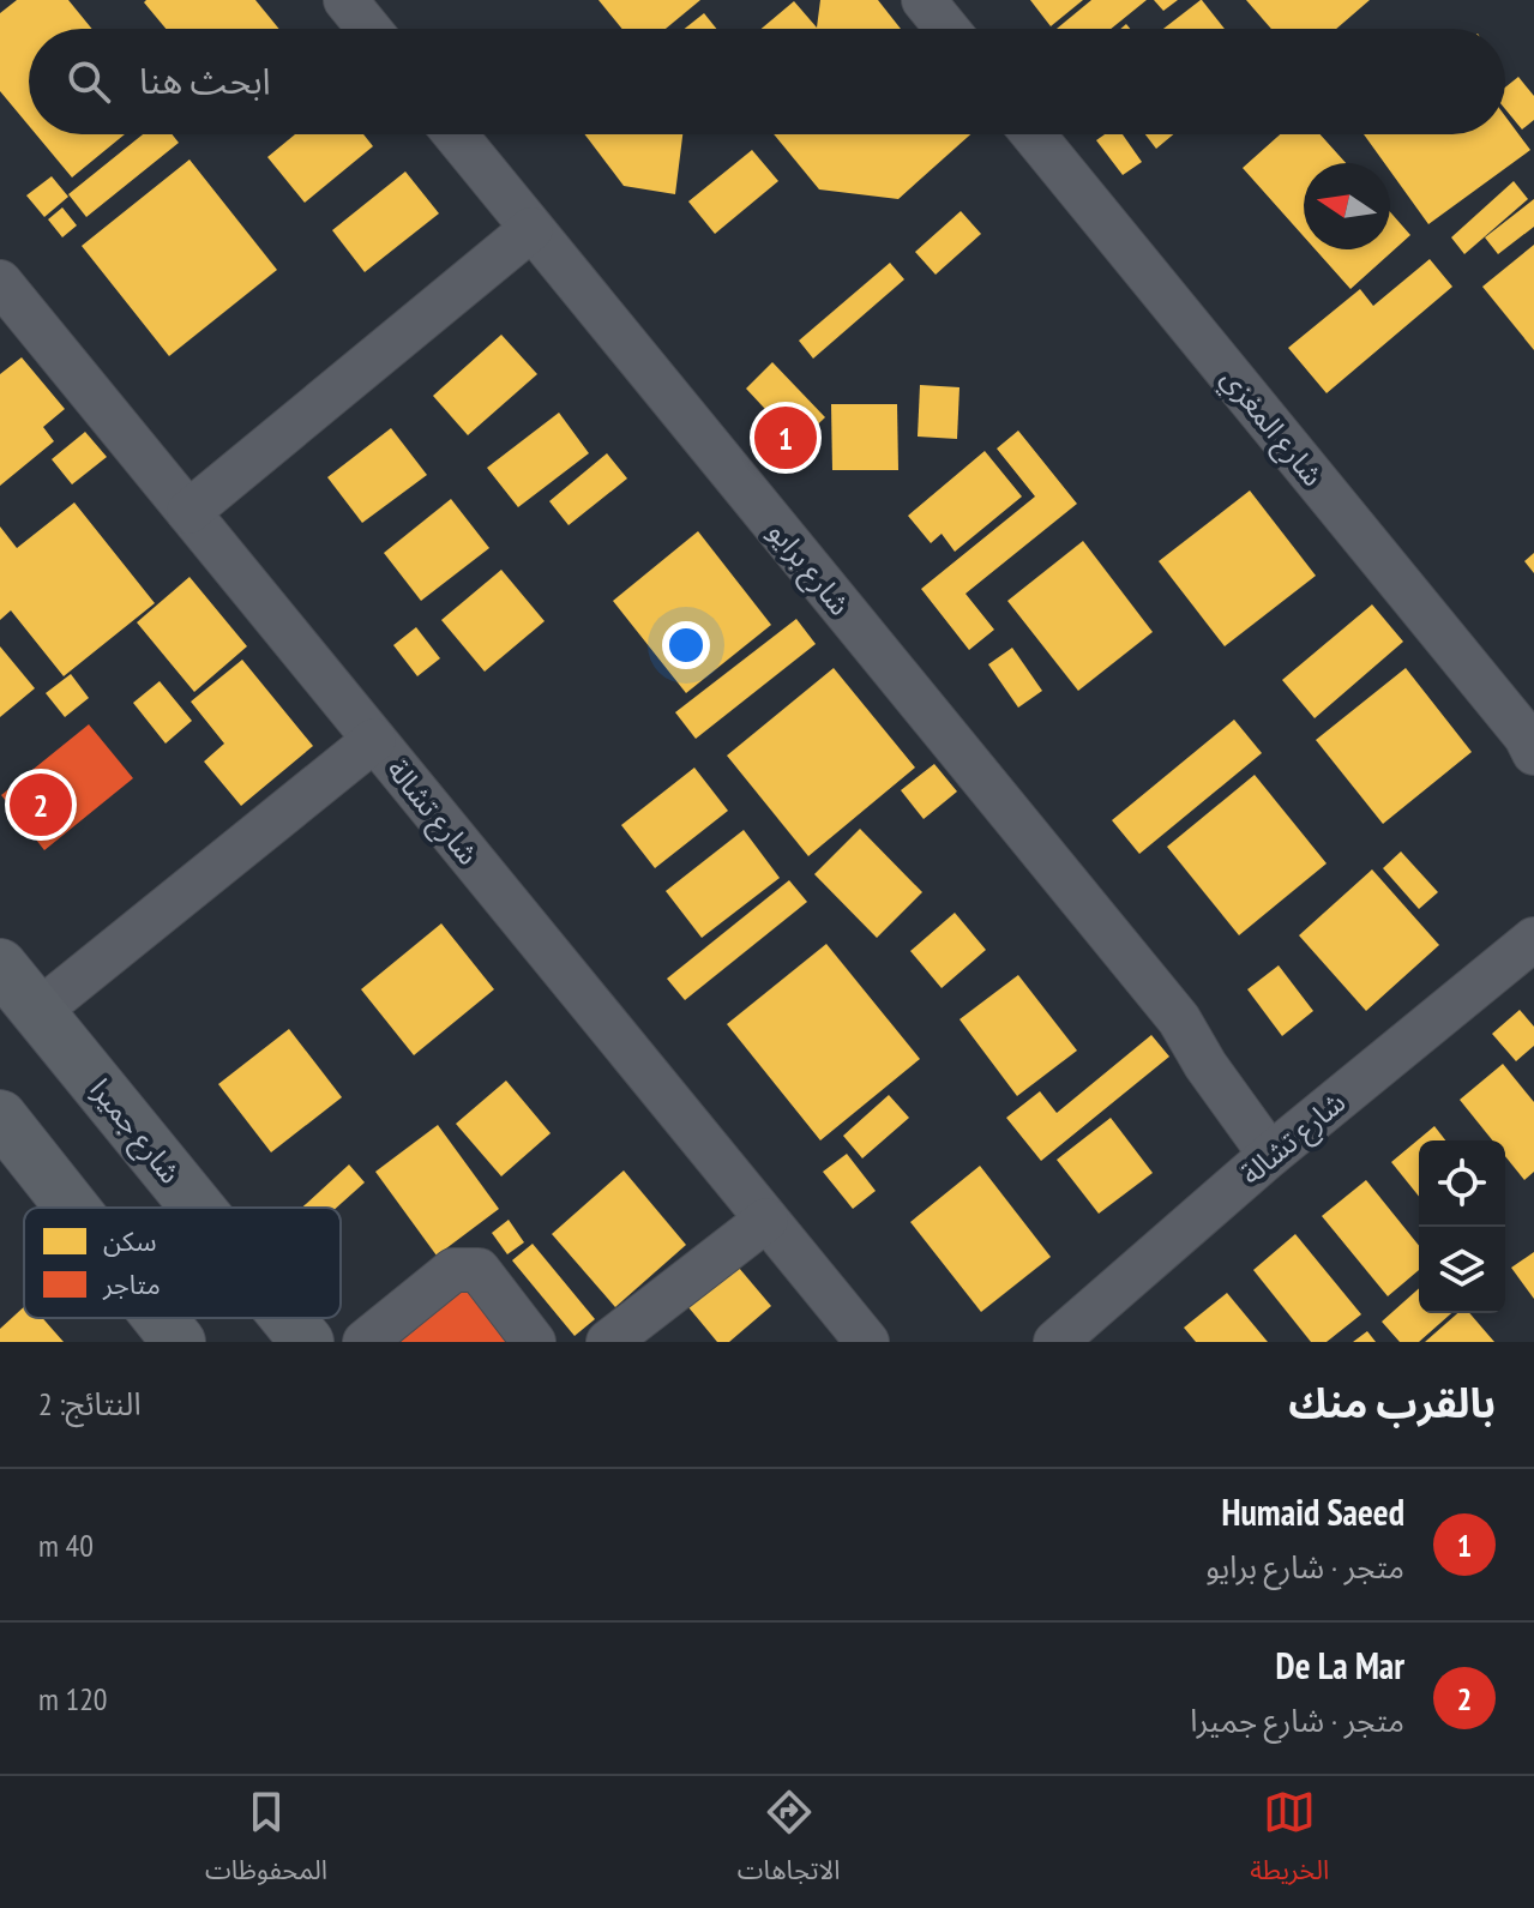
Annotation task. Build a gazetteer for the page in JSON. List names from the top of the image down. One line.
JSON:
{"streets":{"main road":["شارع جميرا"],"street":["شارع المغزي","شارع برايو","شارع تشالة"]},"crossings":[["شارع برايو","شارع تشالة"]],"legend":["سكن","متاجر"],"north":"left","page":{"search":"ابحث هنا","pins":["1","2"],"heading":["بالقرب منك","النتائج: 2"],"list":[{"mark":"1","name":"Humaid Saeed","note":"متجر · شارع برايو","value":"40 m"},{"mark":"2","name":"De La Mar","note":"متجر · شارع جميرا","value":"120 m"}],"nav":["الخريطة","الاتجاهات","المحفوظات"]}}
